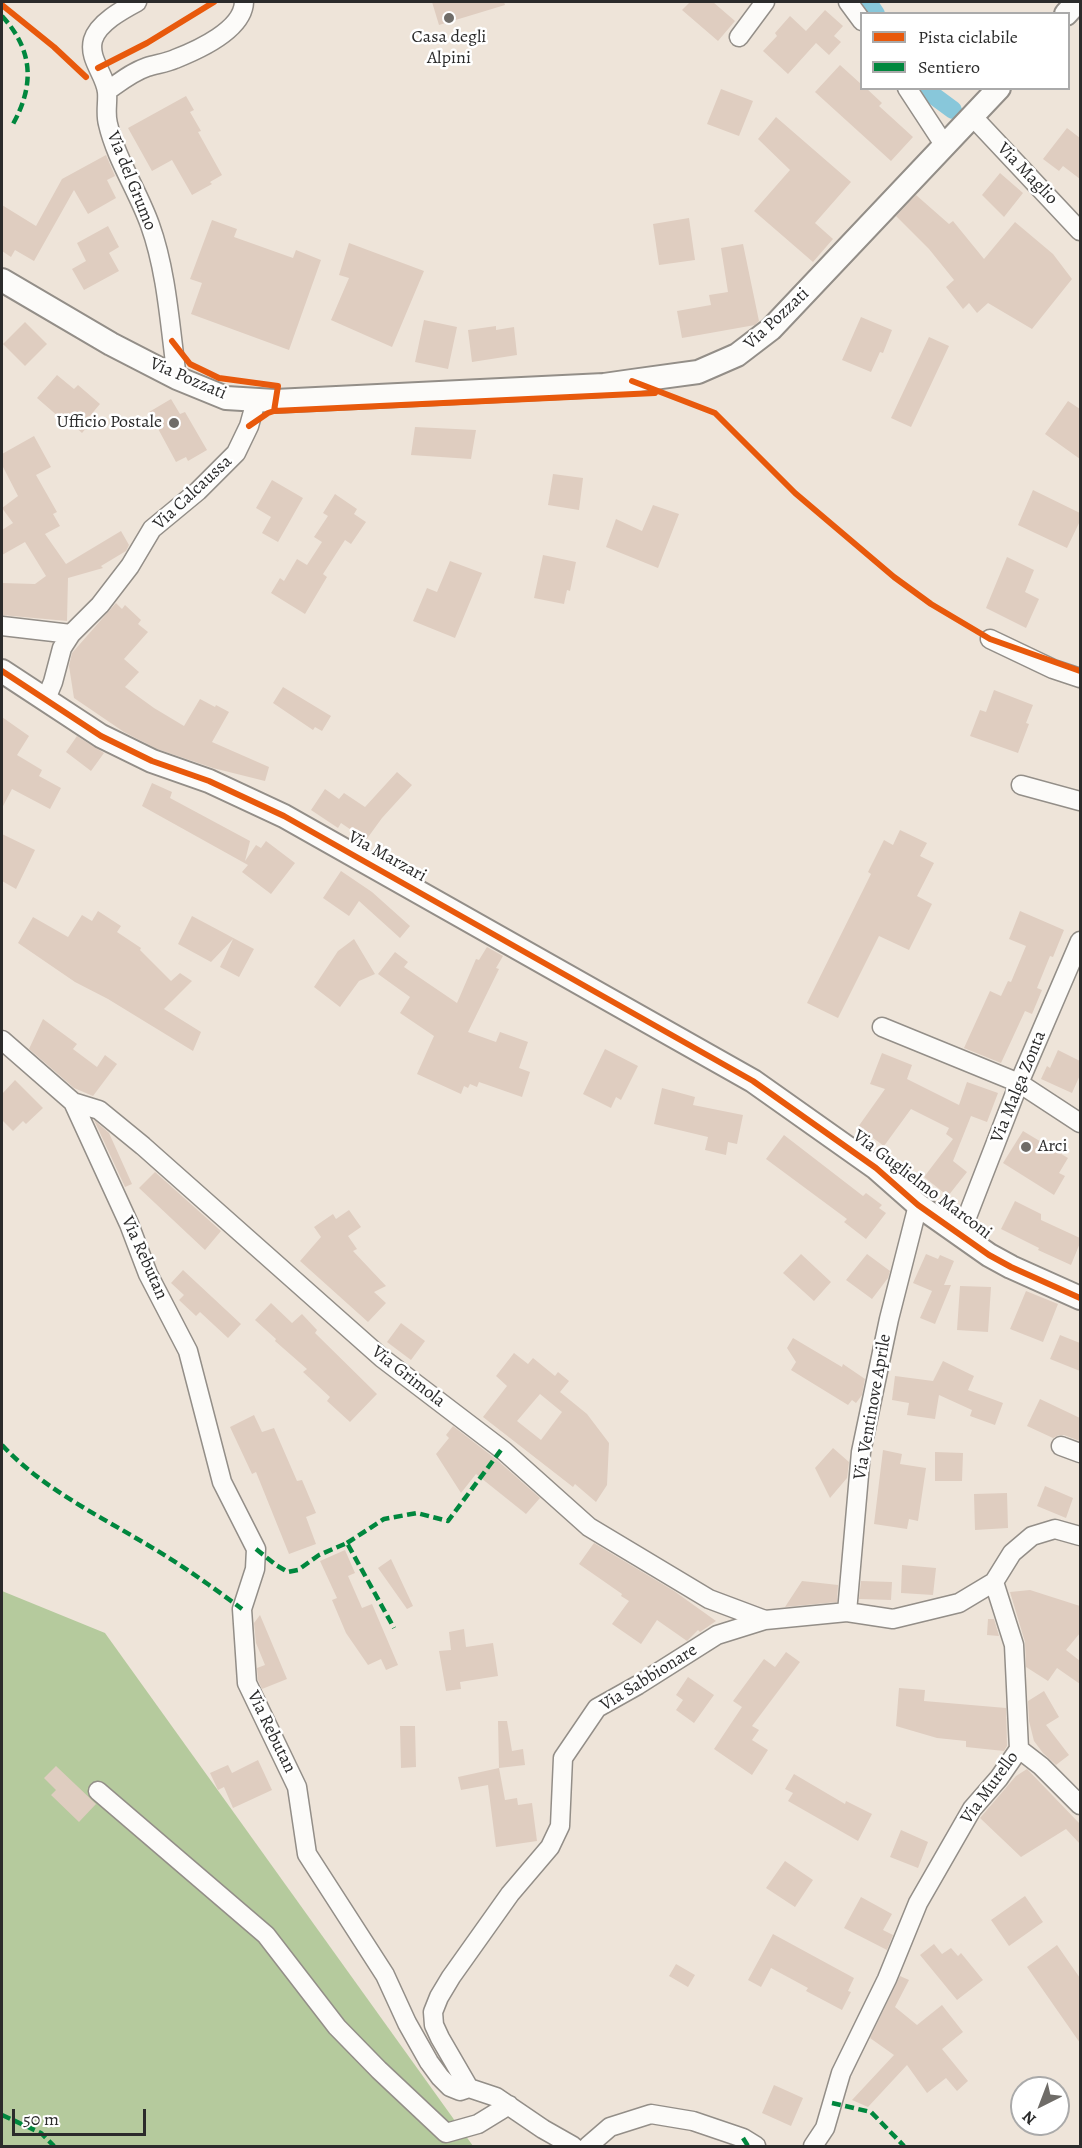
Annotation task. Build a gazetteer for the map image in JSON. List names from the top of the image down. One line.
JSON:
{"streets":{"street":["Via Maglio","Via del Grumo","Via Pozzati","Via Calcaussa","Via Marzari","Via Malga Zonta","Via Guglielmo Marconi","Via Rebutan","Via Grimola","Via Ventinove Aprile","Via Sabbionare","Via Murello"]},"crossings":[["Via Maglio","Via Pozzati"],["Via del Grumo","Via Pozzati"],["Via Pozzati","Via Calcaussa"],["Via Marzari","Via Guglielmo Marconi"],["Via Malga Zonta","Via Guglielmo Marconi"],["Via Guglielmo Marconi","Via Ventinove Aprile"],["Via Rebutan","Via Grimola"],["Via Rebutan","Via Sabbionare"],["Via Grimola","Via Sabbionare"],["Via Ventinove Aprile","Via Sabbionare"],["Via Sabbionare","Via Murello"]],"places":["Casa degli Alpini","Ufficio Postale","Arci"],"legend":["Pista ciclabile","Sentiero"],"scale_bar":"50 m","north":"bottom left"}
